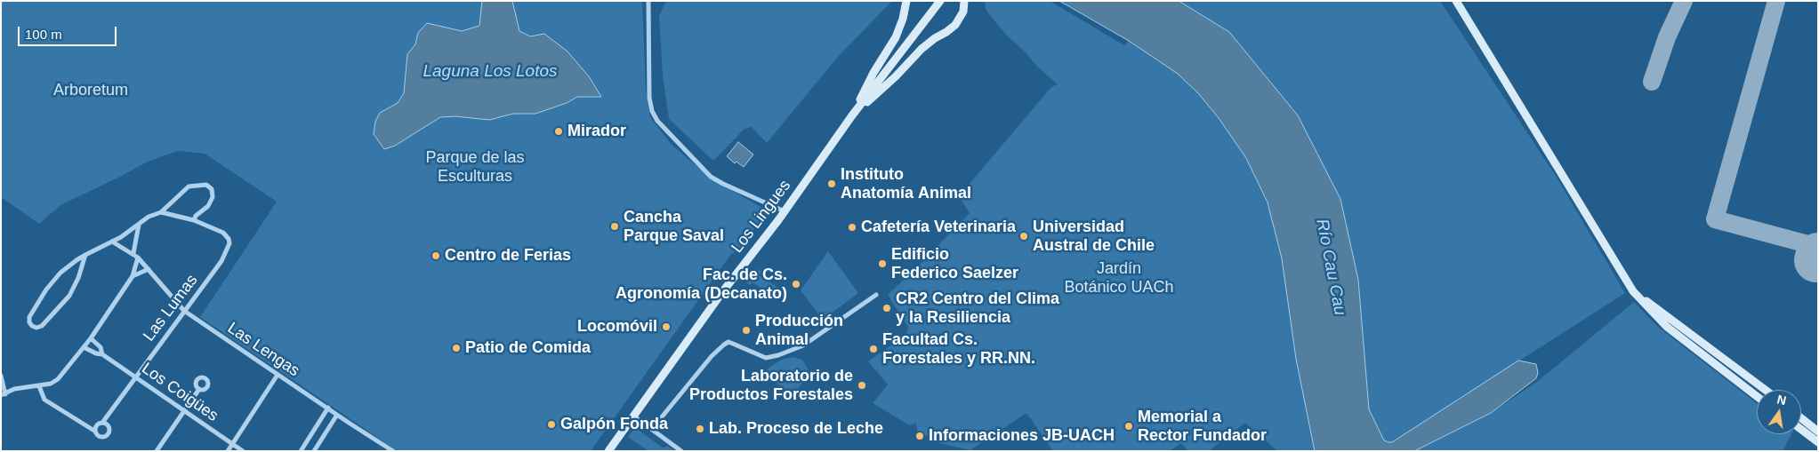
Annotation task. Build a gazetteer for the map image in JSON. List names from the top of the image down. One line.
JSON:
{"streets":{"main road":["Los Lingues"],"street":["Las Lumas","Las Lengas","Los Coigües"]},"crossings":[["Las Lumas","Las Lengas"],["Las Lumas","Los Coigües"]],"water":["Laguna Los Lotos","Río Cau Cau"],"parks":["Arboretum","Parque de las Esculturas","Jardín Botánico UACh"],"places":["Mirador","Instituto Anatomía Animal","Cancha Parque Saval","Cafetería Veterinaria","Universidad Austral de Chile","Centro de Ferias","Edificio Federico Saelzer","Fac. de Cs. Agronomía (Decanato)","CR2 Centro del Clima y la Resiliencia","Locomóvil","Producción Animal","Patio de Comida","Facultad Cs. Forestales y RR.NN.","Laboratorio de Productos Forestales","Galpón Fonda","Memorial a Rector Fundador","Lab. Proceso de Leche","Informaciones JB-UACH"],"scale_bar":"100 m","north":"top"}
